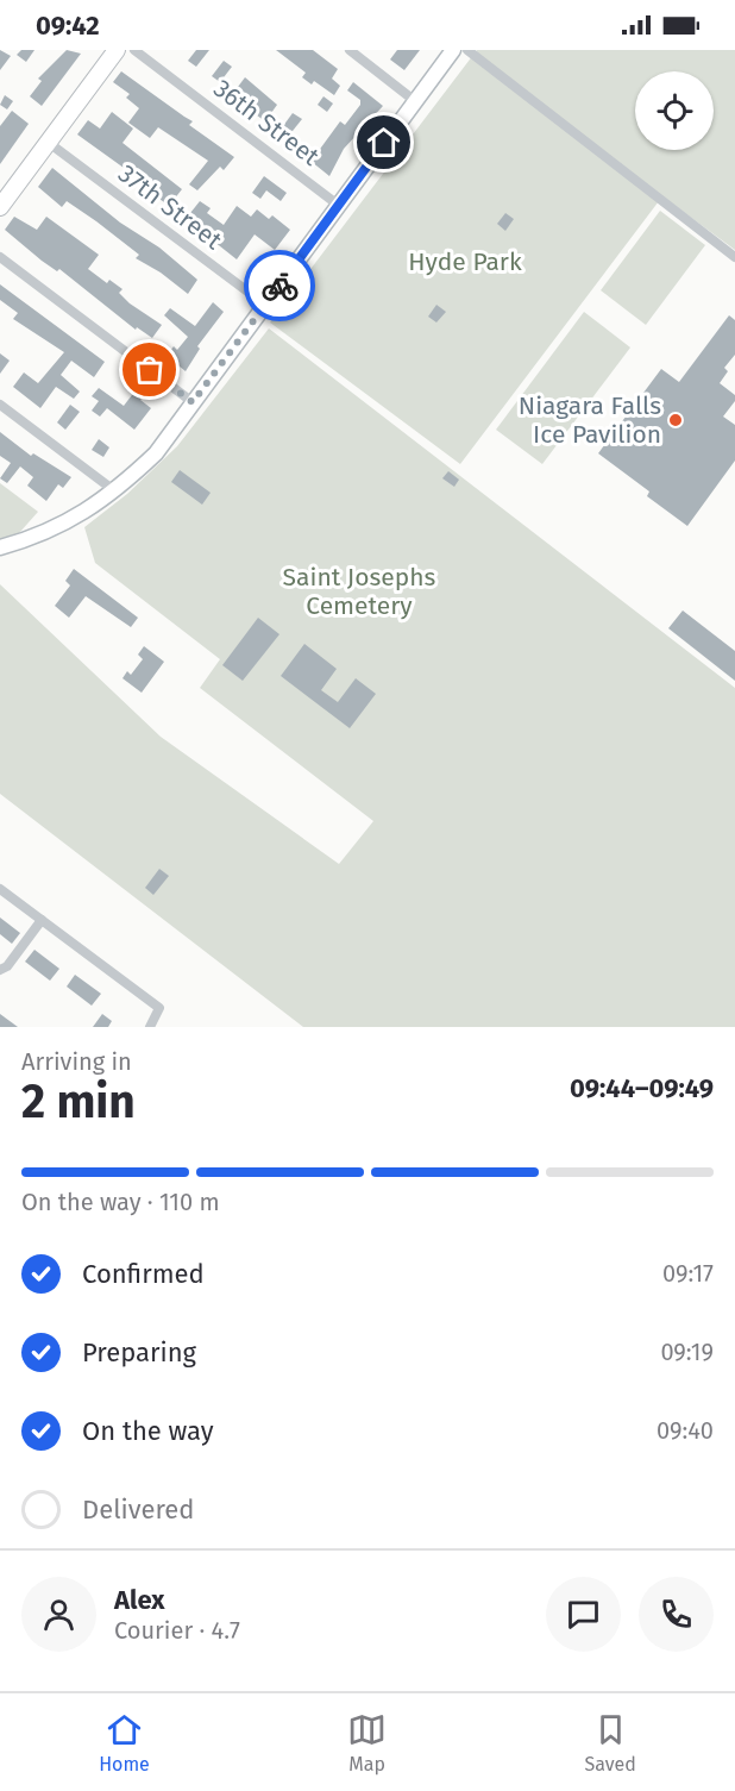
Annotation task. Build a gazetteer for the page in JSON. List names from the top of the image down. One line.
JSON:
{"streets":{"street":["36th Street","37th Street"]},"parks":["Hyde Park","Saint Josephs Cemetery"],"places":["Niagara Falls Ice Pavilion"],"page":{"status":"09:42","heading":["2 min","Arriving in","09:44–09:49"],"panel":["Alex","Courier · 4.7"],"bar":"On the way · 110 m","list":[["Confirmed","09:17"],["Preparing","09:19"],["On the way","09:40"],"Delivered"],"tabs":["Home","Map","Saved"]}}
